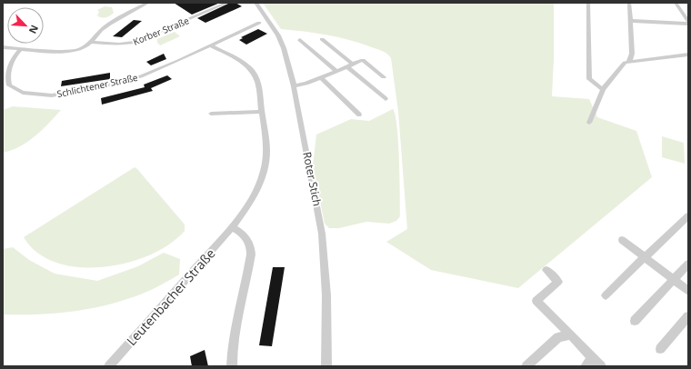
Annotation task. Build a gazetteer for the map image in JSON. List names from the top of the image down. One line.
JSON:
{"streets":{"street":["Korber Straße","Schlichtener Straße","Roter Stich","Leutenbacher Straße"]},"crossings":[["Schlichtener Straße","Leutenbacher Straße"]],"north":"bottom right"}
